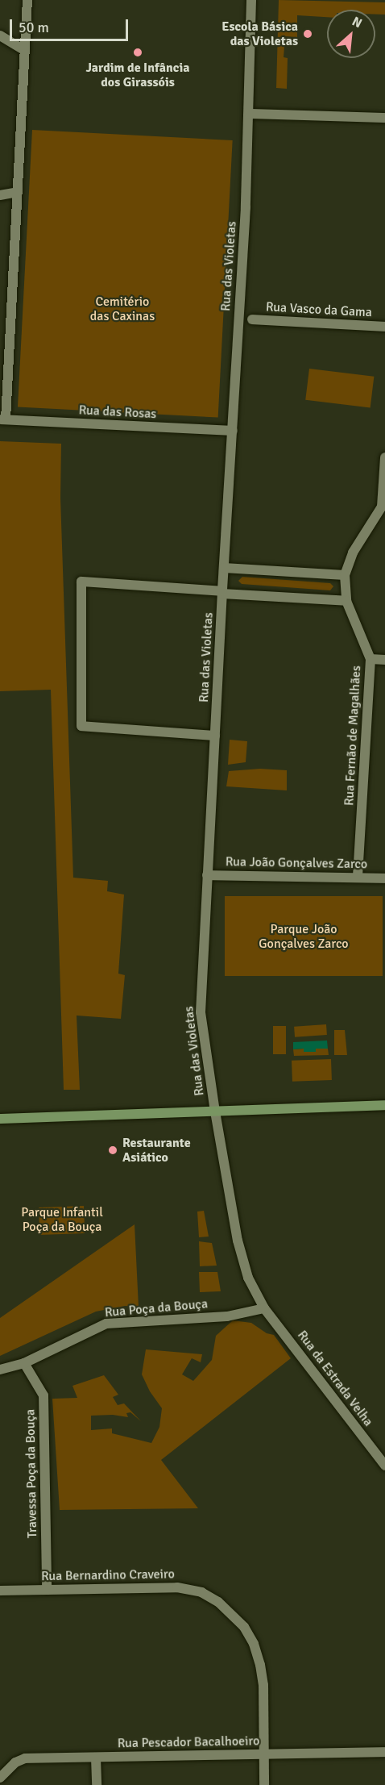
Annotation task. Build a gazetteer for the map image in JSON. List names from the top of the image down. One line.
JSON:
{"streets":{"street":["Rua das Violetas","Rua Vasco da Gama","Rua das Rosas","Rua Fernão de Magalhães","Rua João Gonçalves Zarco","Rua Poça da Bouça","Rua da Estrada Velha","Travessa Poça da Bouça","Rua Bernardino Craveiro","Rua Pescador Bacalhoeiro"]},"crossings":[["Rua das Violetas","Rua das Rosas"],["Rua das Violetas","Rua João Gonçalves Zarco"],["Rua das Violetas","Rua Poça da Bouça"],["Rua das Violetas","Rua da Estrada Velha"],["Rua Fernão de Magalhães","Rua João Gonçalves Zarco"],["Rua Poça da Bouça","Rua da Estrada Velha"],["Rua Poça da Bouça","Travessa Poça da Bouça"],["Travessa Poça da Bouça","Rua Bernardino Craveiro"],["Rua Bernardino Craveiro","Rua Pescador Bacalhoeiro"]],"parks":["Cemitério das Caxinas","Parque João Gonçalves Zarco","Parque Infantil Poça da Bouça"],"places":["Escola Básica das Violetas","Jardim de Infância dos Girassóis","Restaurante Asiático"],"scale_bar":"50 m","north":"top right"}
